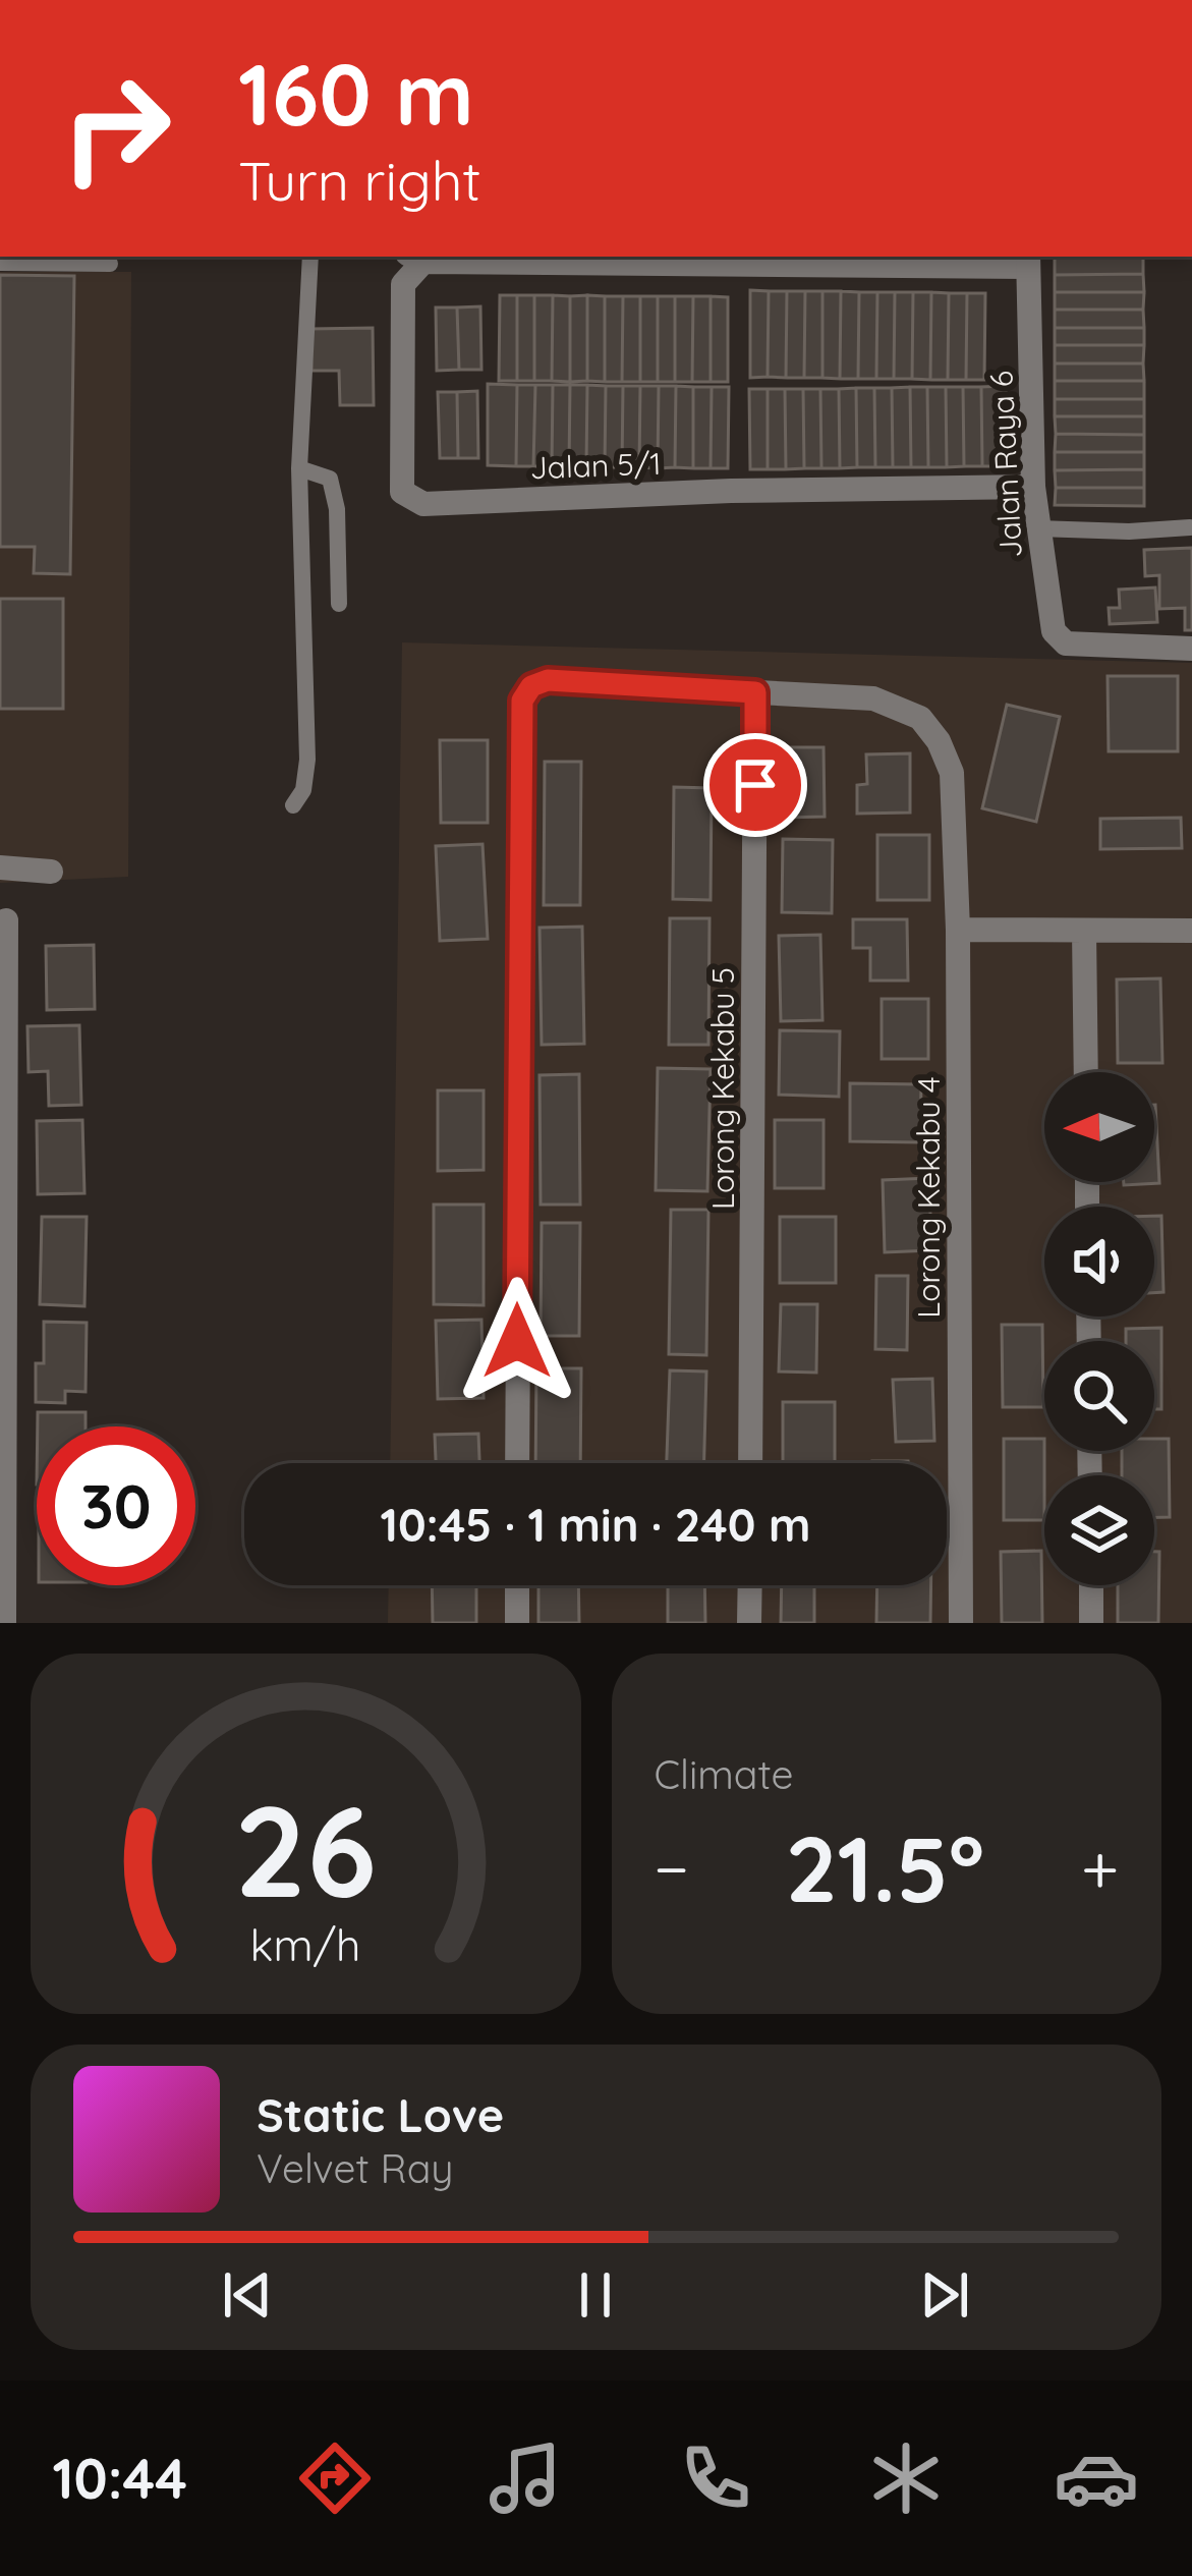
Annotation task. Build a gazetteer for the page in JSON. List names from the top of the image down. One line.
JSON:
{"streets":{"street":["Jalan Raya 6","Jalan 5/1","Lorong Kekabu 5","Lorong Kekabu 4"]},"crossings":[["Jalan Raya 6","Jalan 5/1"],["Lorong Kekabu 5","Lorong Kekabu 4"]],"north":"left","page":{"turn":["160 m","Turn right"],"limit":"30","trip":"10:45 · 1 min · 240 m","tile":"Climate","heat":["−","21.5°","+"],"song":["Static Love","Velvet Ray"],"tabs":"10:44","gauge":["26","km/h"]}}
